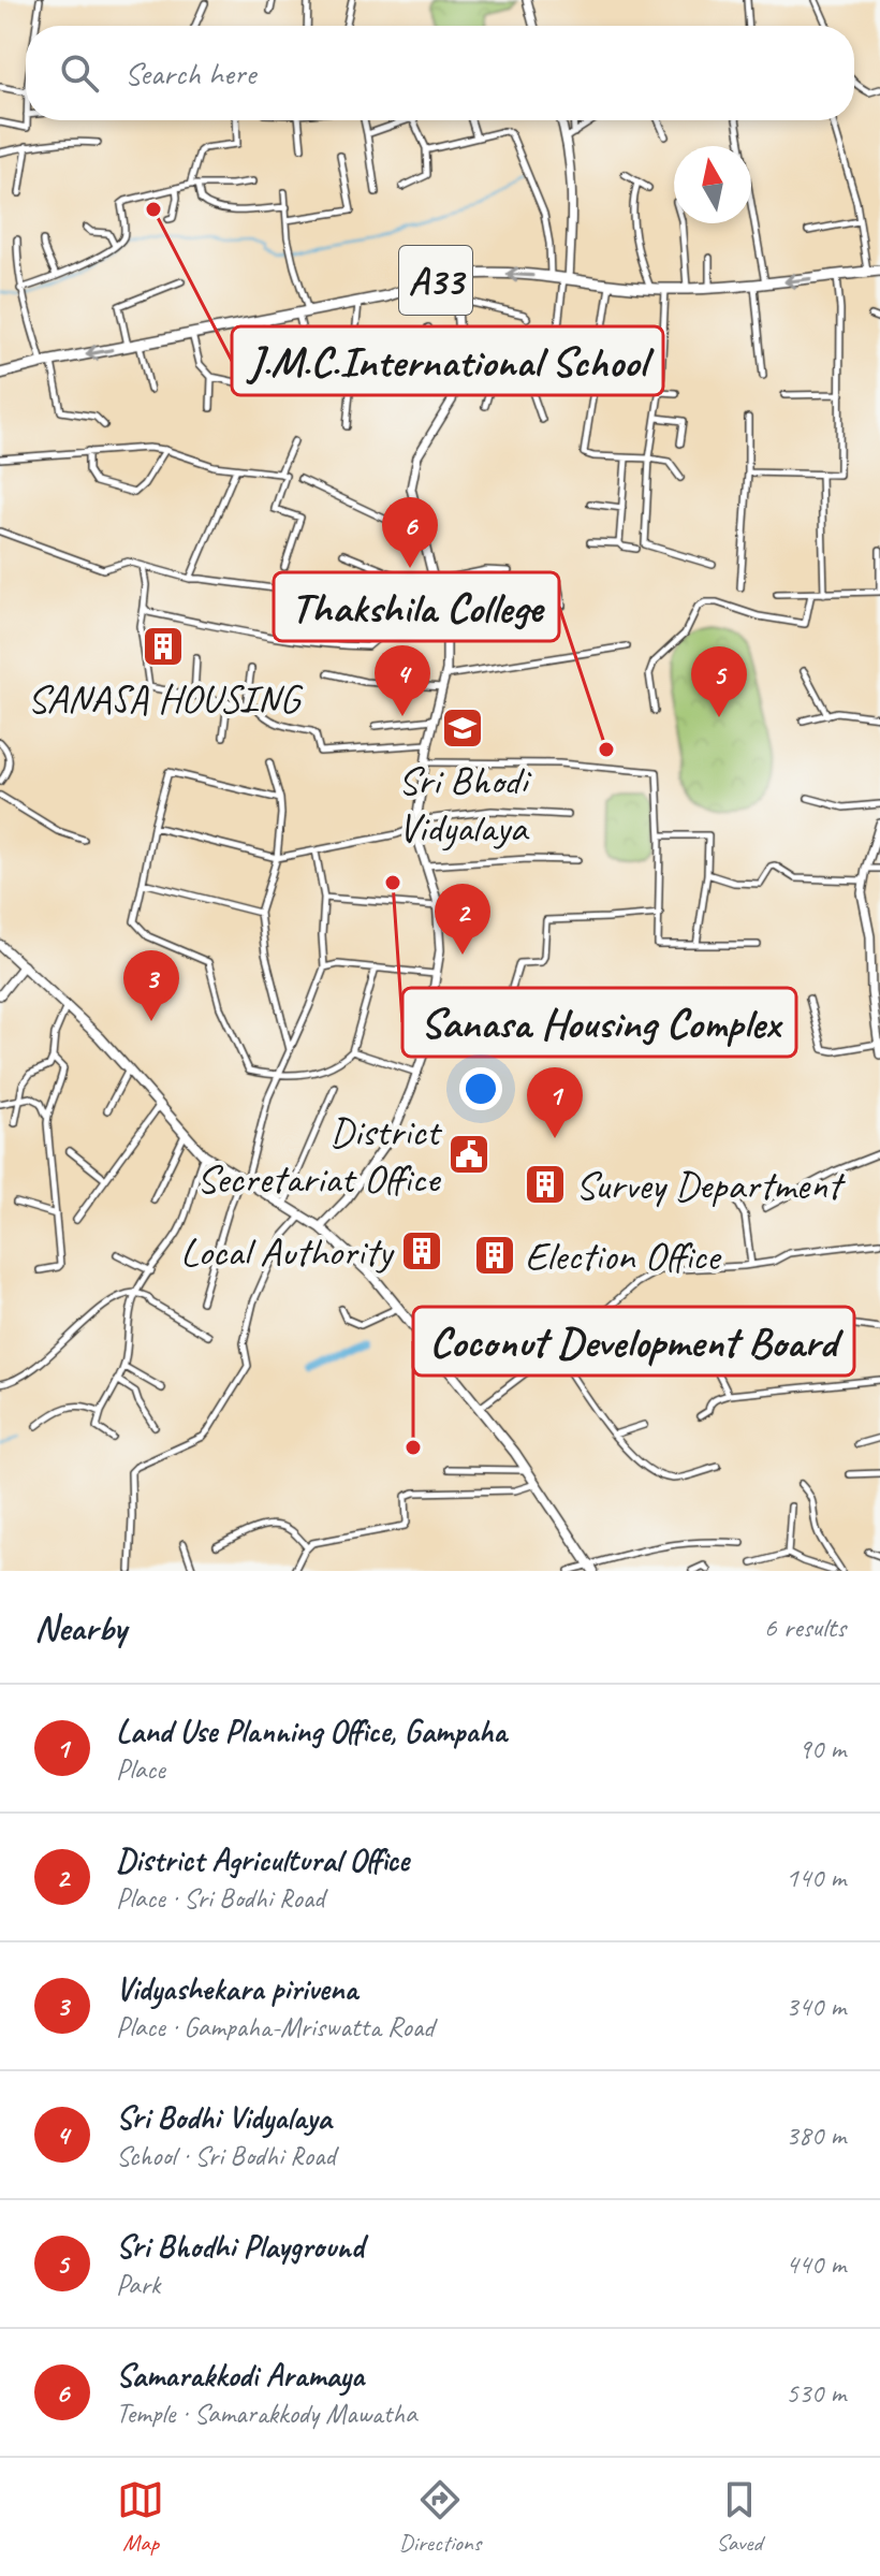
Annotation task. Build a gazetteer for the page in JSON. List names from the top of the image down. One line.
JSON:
{"streets":{"highway":["A33"]},"places":{"other":["J.M.C.International School","Thakshila College","Sanasa Housing Complex","Coconut Development Board"],"building":["SANASA HOUSING","Survey Department","Local Authority","Election Office"],"school or university":["Sri Bhodi Vidyalaya"],"public building":["District Secretariat Office"]},"north":"top","page":{"search":"Search here","pins":["6","4","5","2","3","1"],"heading":["Nearby","6 results"],"list":[{"mark":"1","name":"Land Use Planning Office, Gampaha","note":"Place","value":"90 m"},{"mark":"2","name":"District Agricultural Office","note":"Place · Sri Bodhi Road","value":"140 m"},{"mark":"3","name":"Vidyashekara pirivena","note":"Place · Gampaha-Mriswatta Road","value":"340 m"},{"mark":"4","name":"Sri Bodhi Vidyalaya","note":"School · Sri Bodhi Road","value":"380 m"},{"mark":"5","name":"Sri Bhodhi Playground","note":"Park","value":"440 m"},{"mark":"6","name":"Samarakkodi Aramaya","note":"Temple · Samarakkody Mawatha","value":"530 m"}],"nav":["Map","Directions","Saved"]}}
